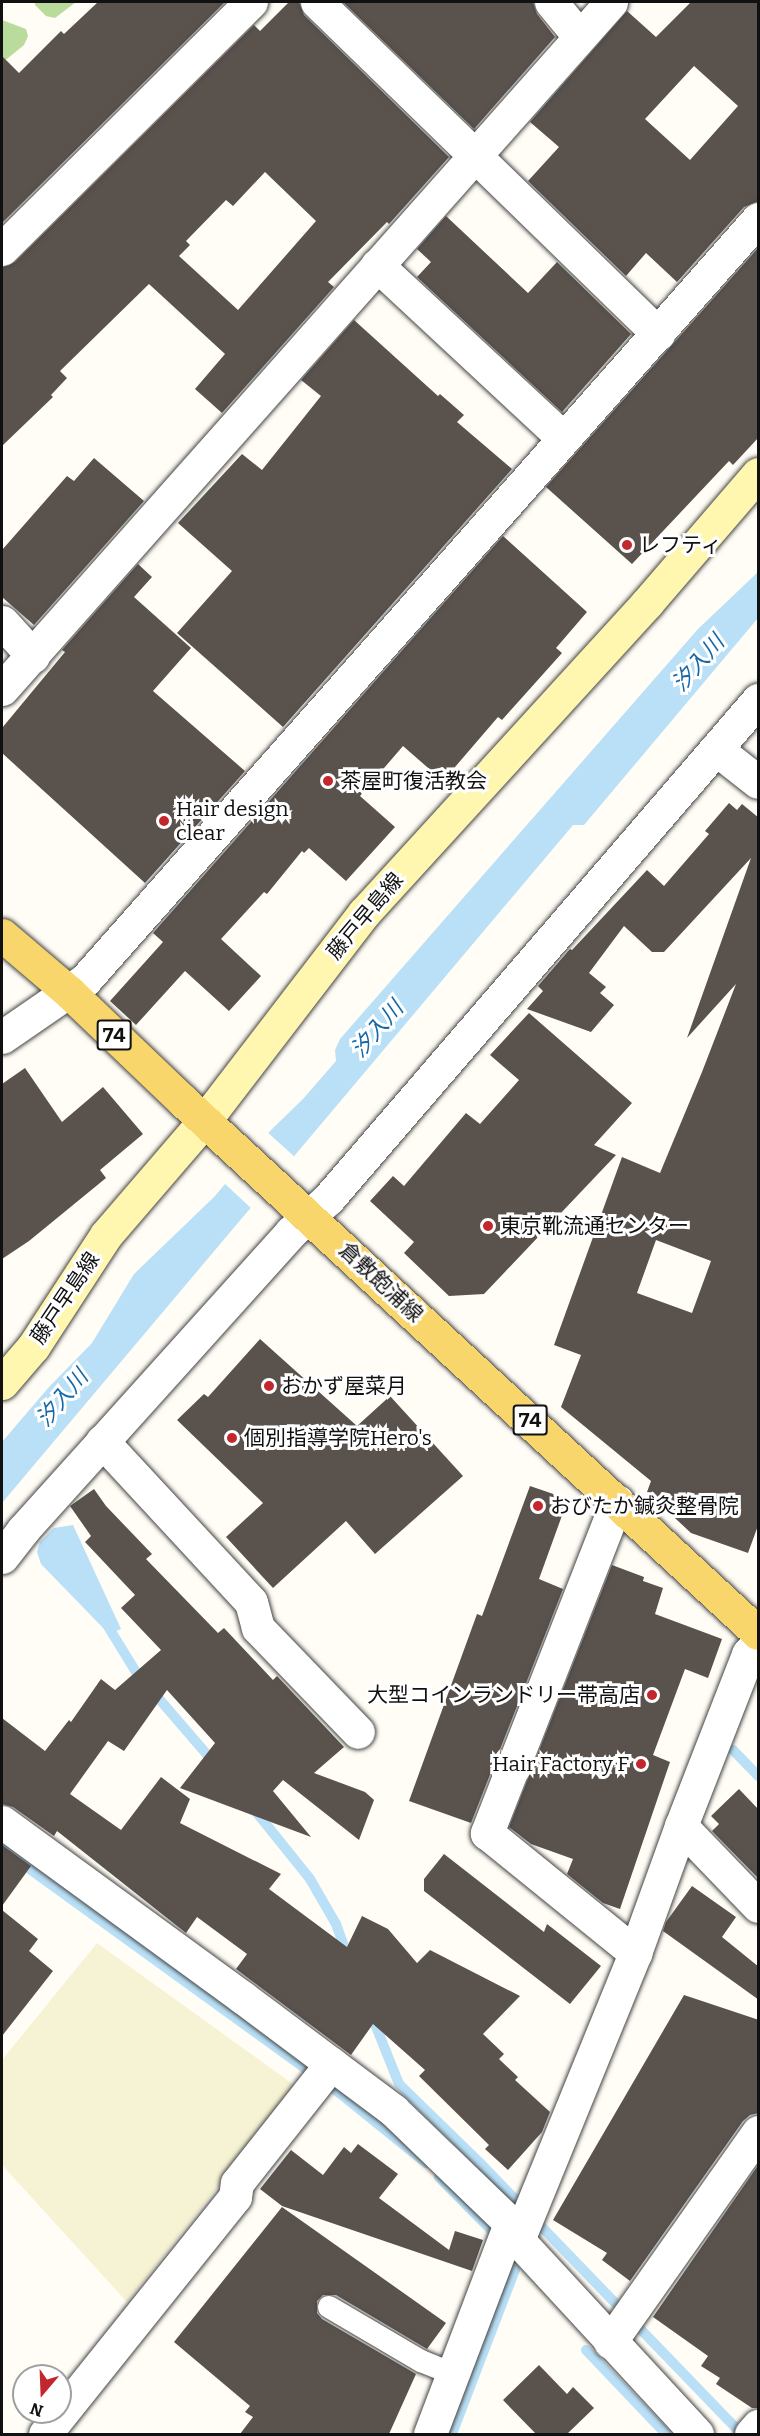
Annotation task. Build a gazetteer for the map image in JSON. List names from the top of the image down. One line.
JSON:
{"streets":{"main road":["藤戸早島線","74","倉敷飽浦線"]},"crossings":[["藤戸早島線","倉敷飽浦線"]],"water":["汐入川"],"places":["レフティ","茶屋町復活教会","Hair design clear","東京靴流通センター","おかず屋菜月","個別指導学院Hero's","おびたか鍼灸整骨院","大型コインランドリー帯高店","Hair Factory F"],"north":"bottom"}
